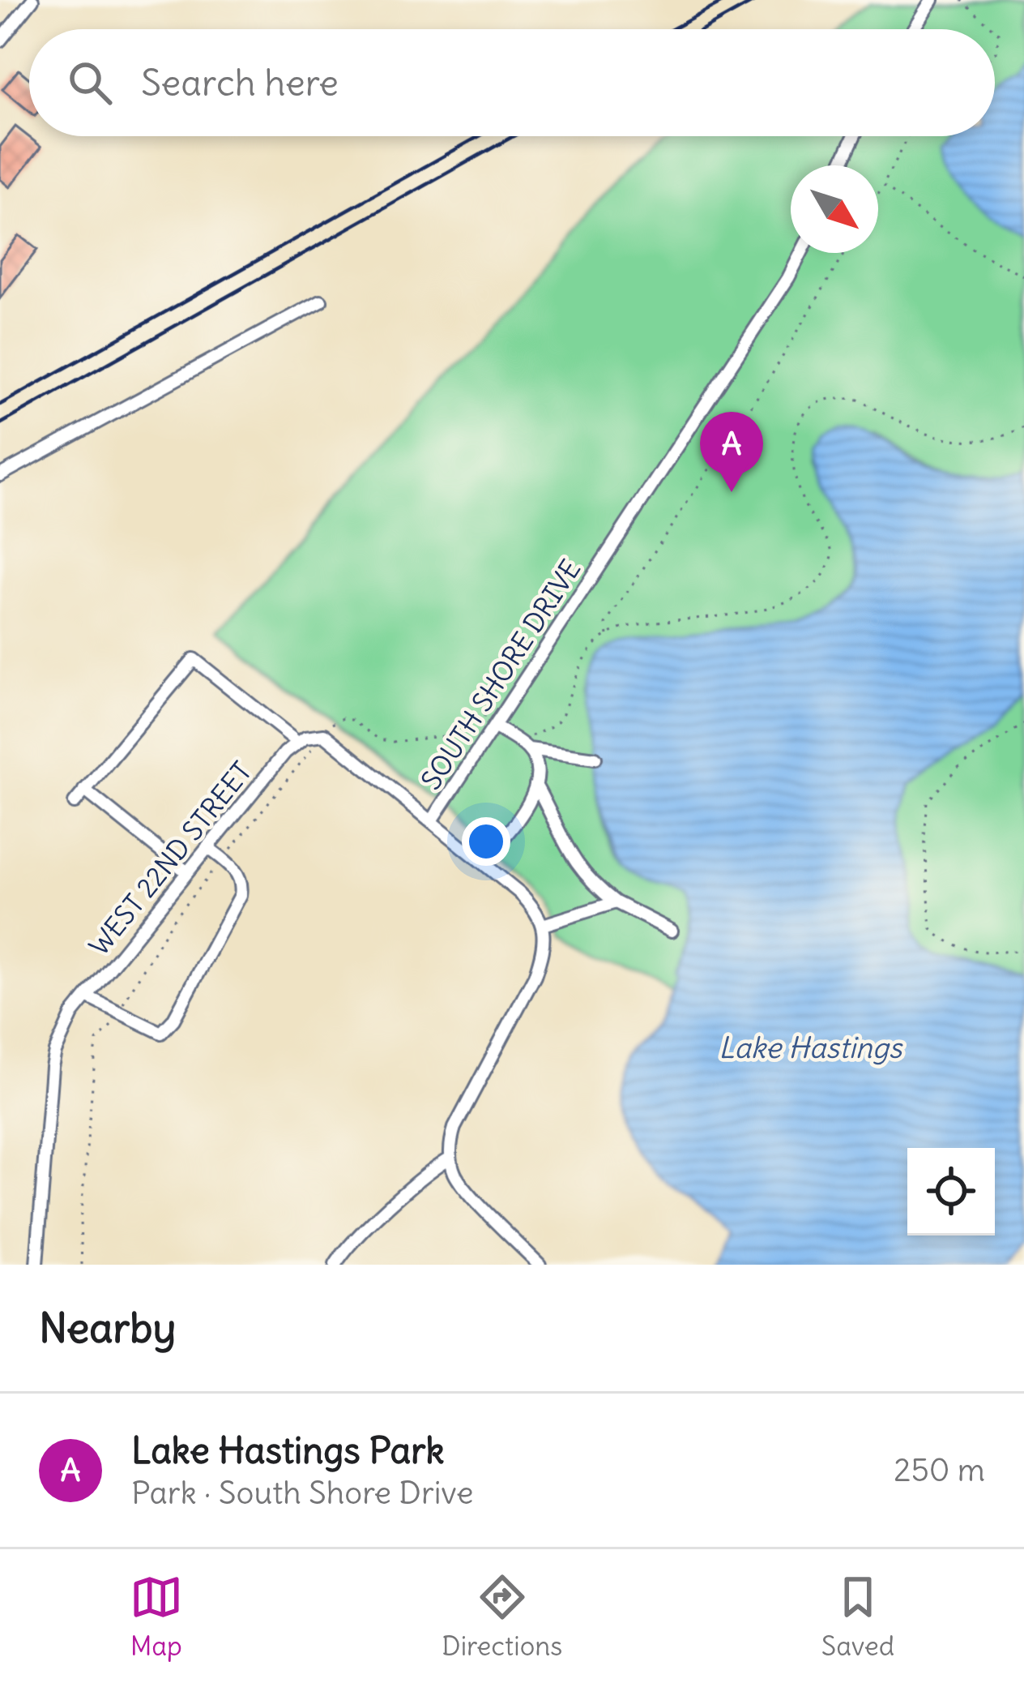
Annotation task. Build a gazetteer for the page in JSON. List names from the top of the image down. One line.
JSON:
{"streets":{"street":["SOUTH SHORE DRIVE","WEST 22ND STREET"]},"water":["Lake Hastings"],"north":"bottom right","page":{"search":"Search here","pins":"A","heading":"Nearby","list":[{"mark":"A","name":"Lake Hastings Park","note":"Park · South Shore Drive","value":"250 m"}],"nav":["Map","Directions","Saved"]}}
